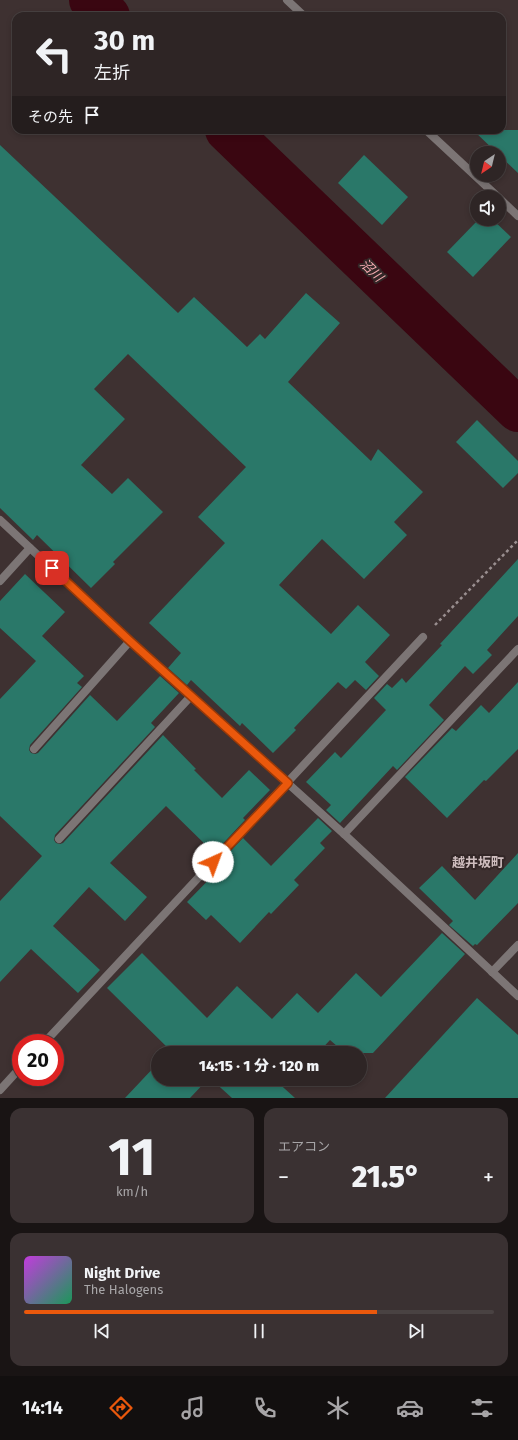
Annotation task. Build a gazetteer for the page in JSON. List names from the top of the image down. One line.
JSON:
{"districts":["越井坂町"],"water":["沼川"],"north":"bottom left","page":{"turn":["30 m","左折"],"then":"その先","limit":"20","trip":"14:15 · 1 分 · 120 m","tile":[["11","km/h"],"エアコン"],"heat":["−","21.5°","+"],"song":["Night Drive","The Halogens"],"tabs":"14:14"}}
